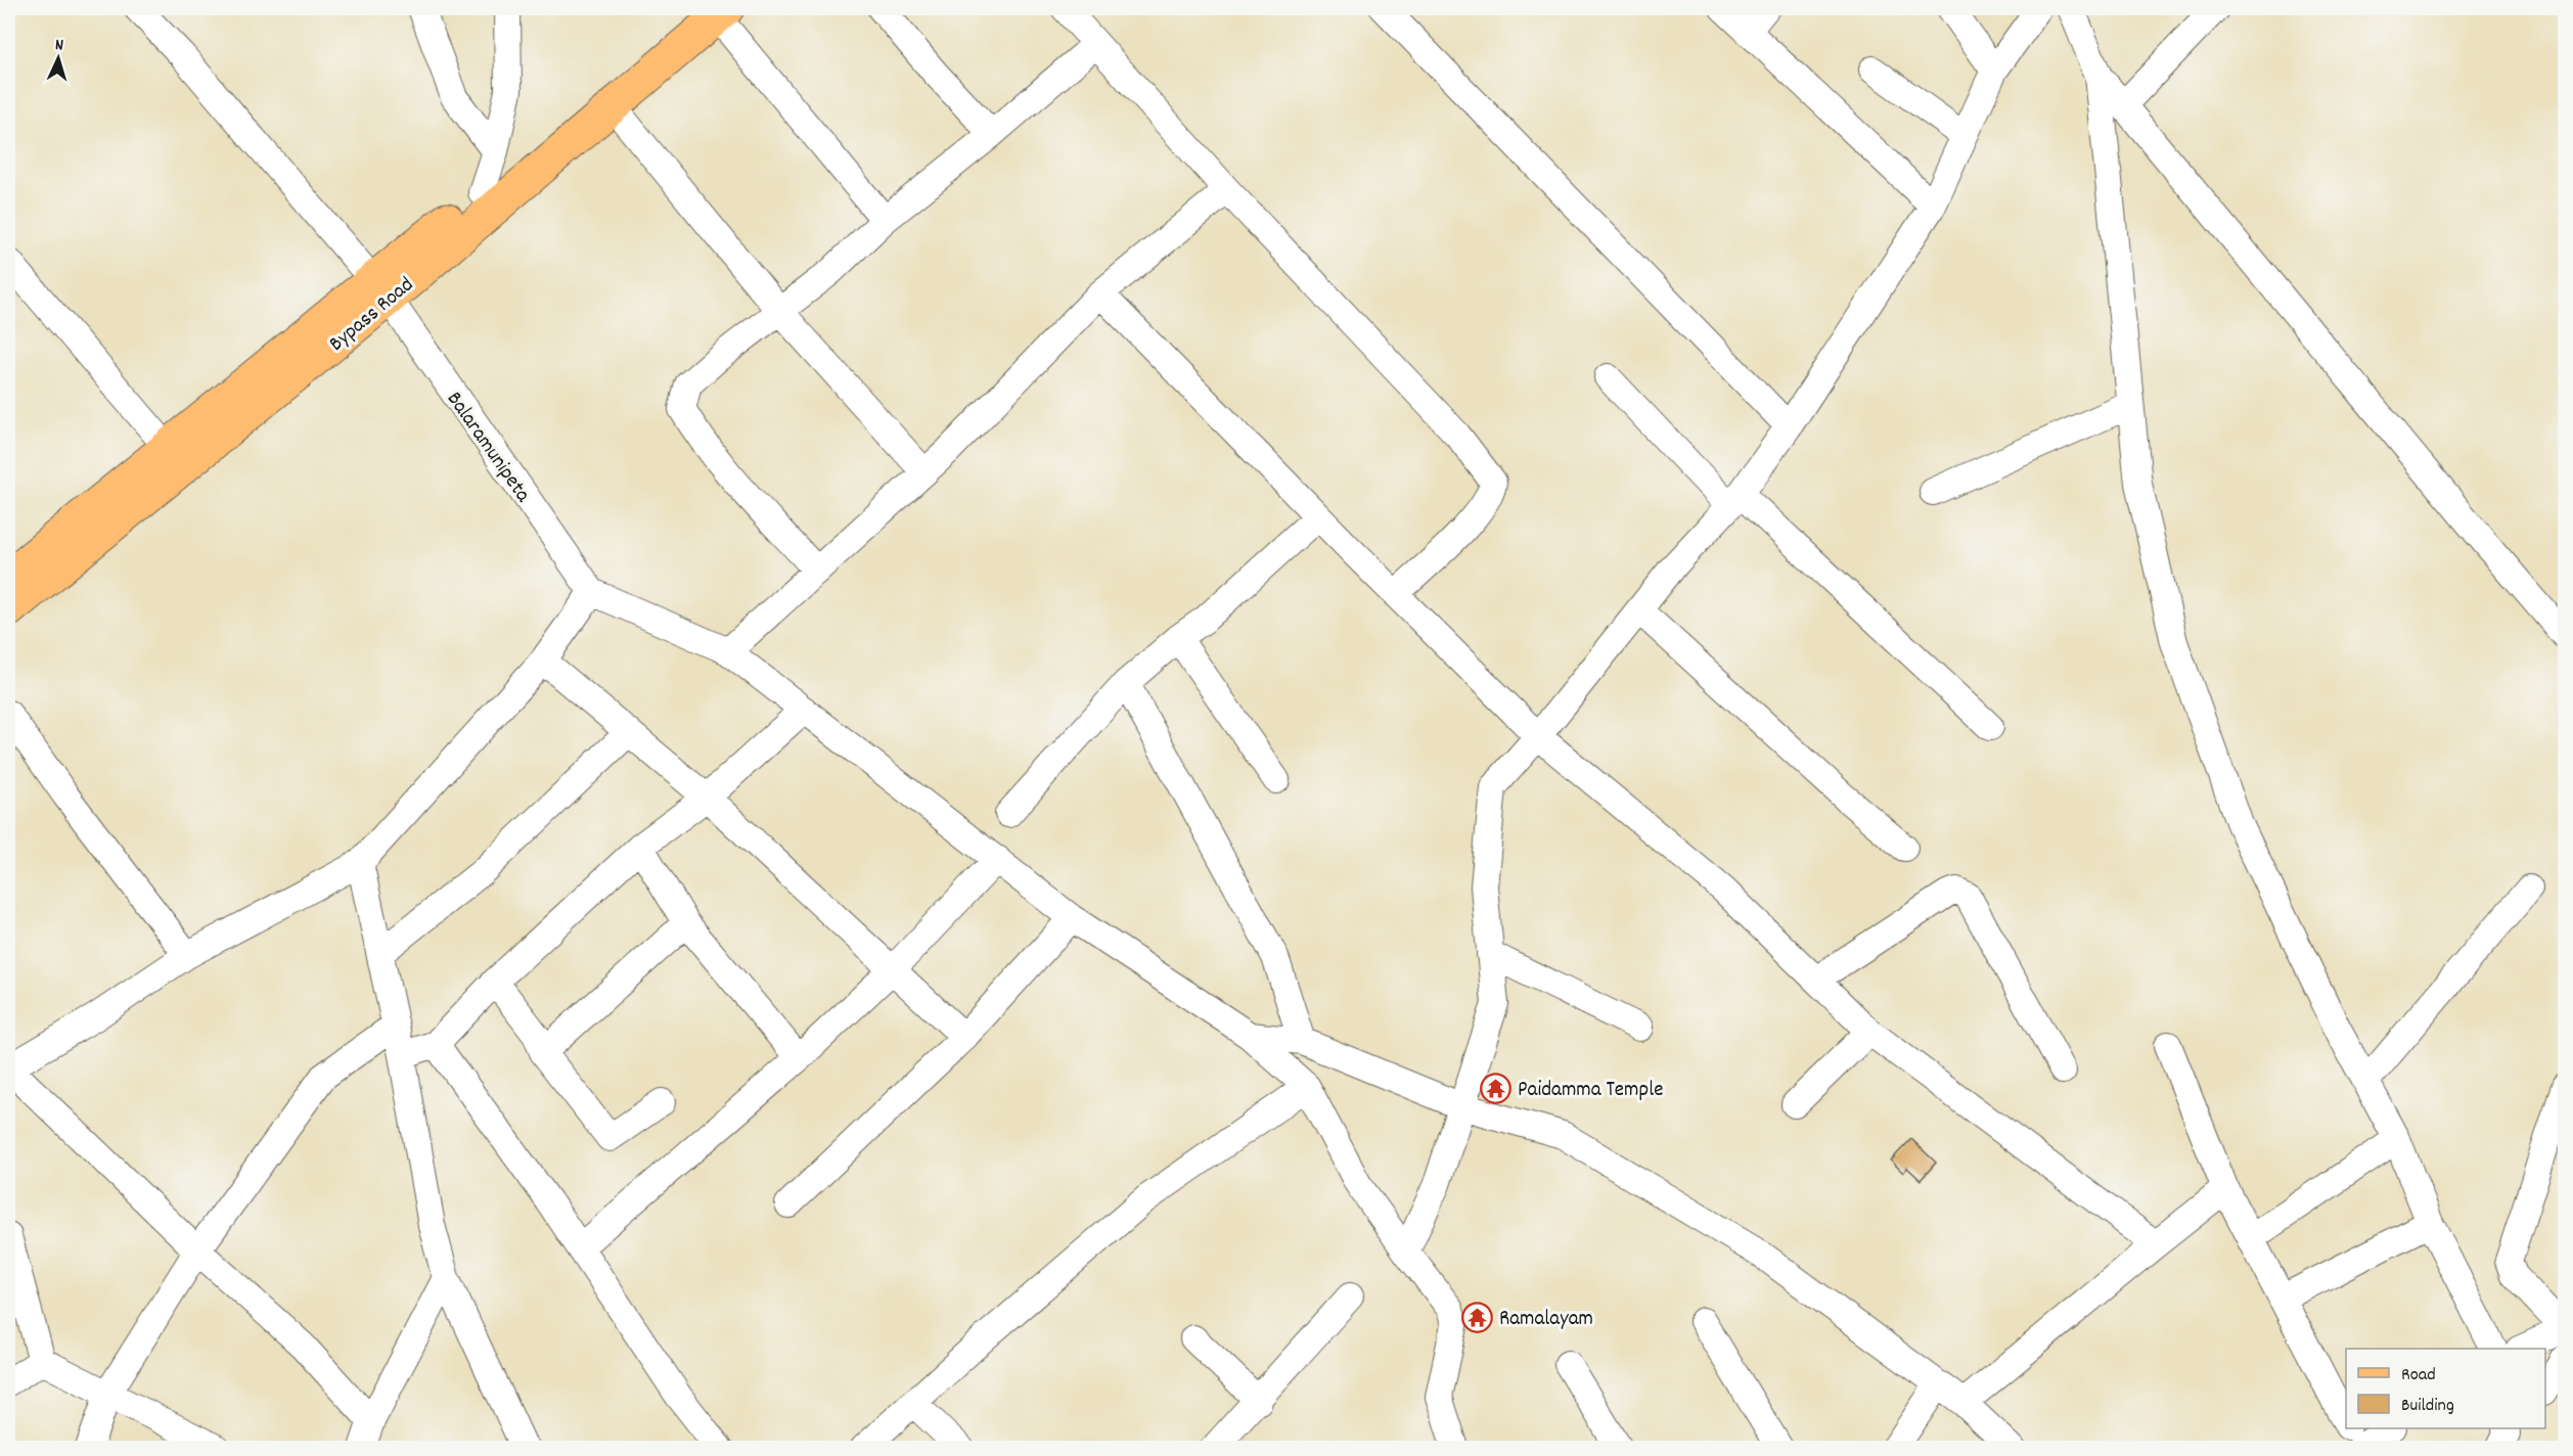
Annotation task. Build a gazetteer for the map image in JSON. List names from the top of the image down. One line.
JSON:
{"streets":{"main road":["Bypass Road"],"street":["Balaramunipeta"]},"crossings":[["Bypass Road","Balaramunipeta"]],"places":{"temple":["Paidamma Temple","Ramalayam"]},"legend":["Road","Building"],"north":"top"}
